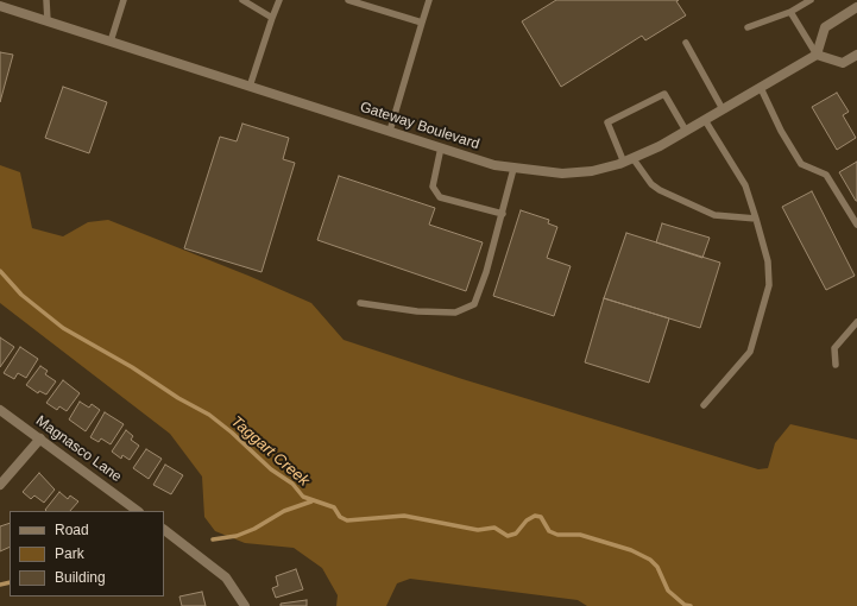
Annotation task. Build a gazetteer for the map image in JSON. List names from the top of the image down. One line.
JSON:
{"streets":{"street":["Gateway Boulevard","Magnasco Lane"]},"water":["Taggart Creek"],"legend":["Road","Park","Building"]}
